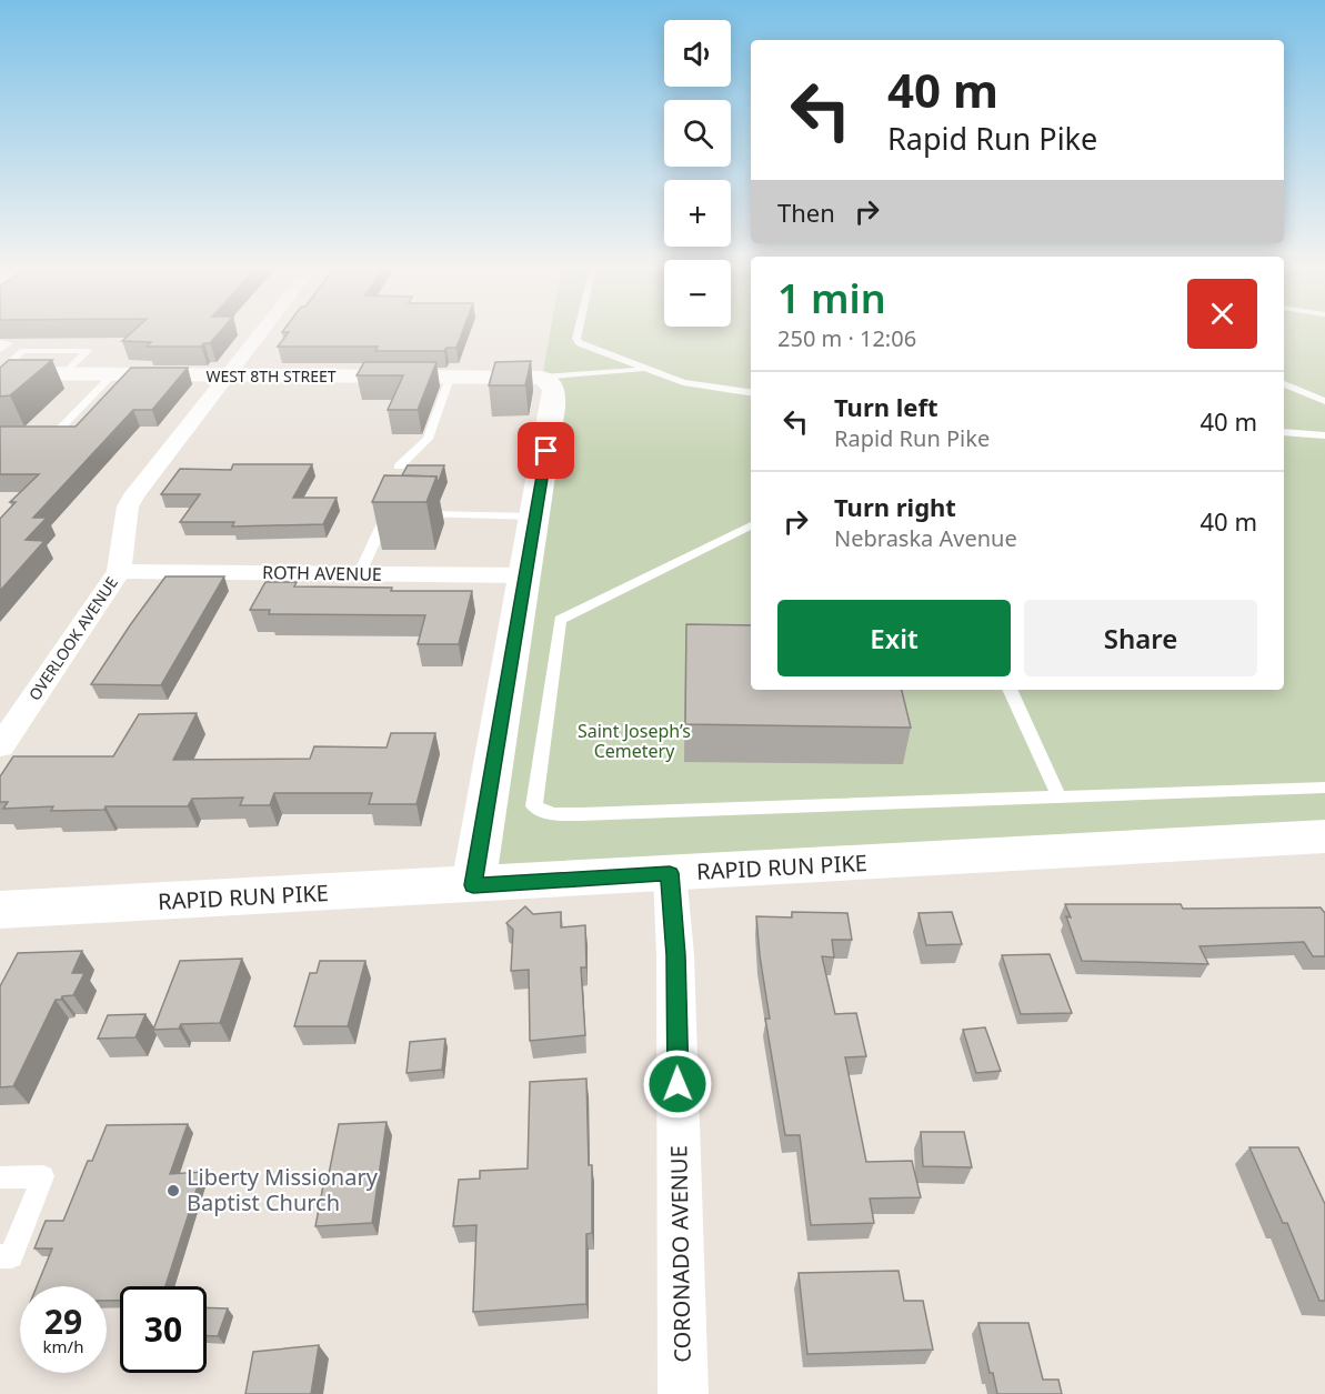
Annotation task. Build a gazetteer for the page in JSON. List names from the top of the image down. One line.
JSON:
{"streets":{"street":["WEST 8TH STREET","ROTH AVENUE","OVERLOOK AVENUE","RAPID RUN PIKE","CORONADO AVENUE"]},"crossings":[["WEST 8TH STREET","OVERLOOK AVENUE"],["ROTH AVENUE","OVERLOOK AVENUE"],["RAPID RUN PIKE","CORONADO AVENUE"]],"parks":["Saint Joseph’s Cemetery"],"places":["Liberty Missionary Baptist Church"],"page":{"map_buttons":["+","−"],"turn":["40 m","Rapid Run Pike"],"then":"Then","heading":["1 min","250 m · 12:06"],"list":[{"name":"Turn left","note":"Rapid Run Pike","value":"40 m"},{"name":"Turn right","note":"Nebraska Avenue","value":"40 m"}],"buttons":["Exit","Share"],"speed":"29 km/h","limit":"30"}}
